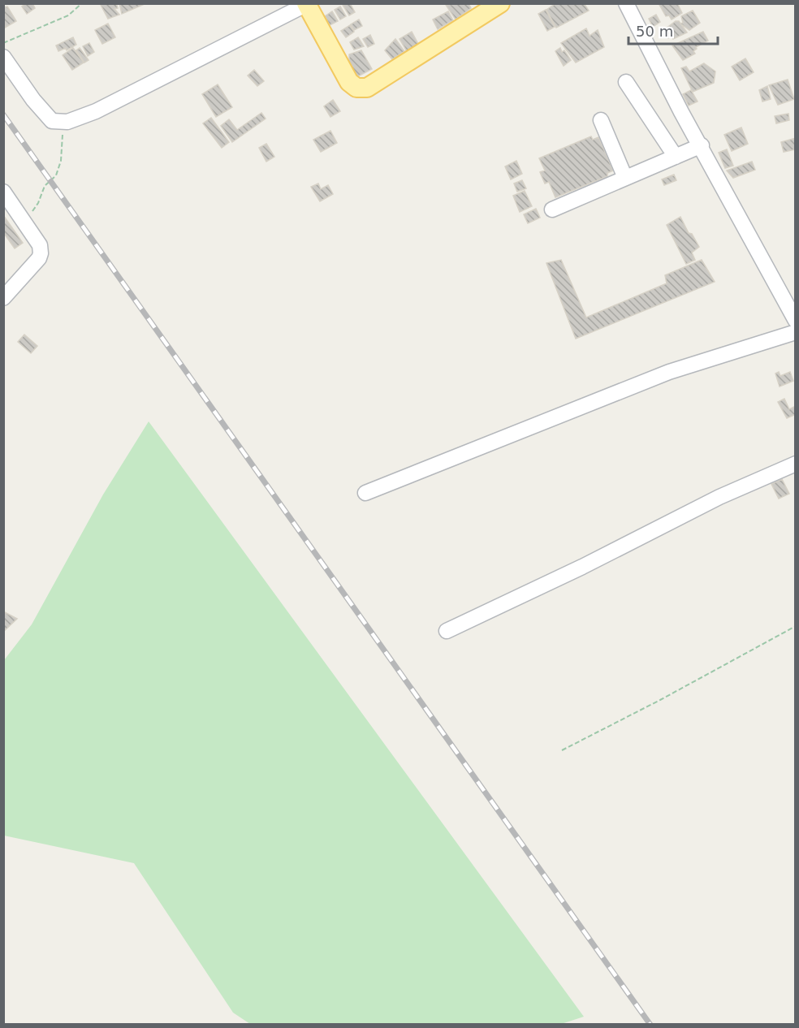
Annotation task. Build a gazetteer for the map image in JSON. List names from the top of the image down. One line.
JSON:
{"scale_bar":"50 m"}
